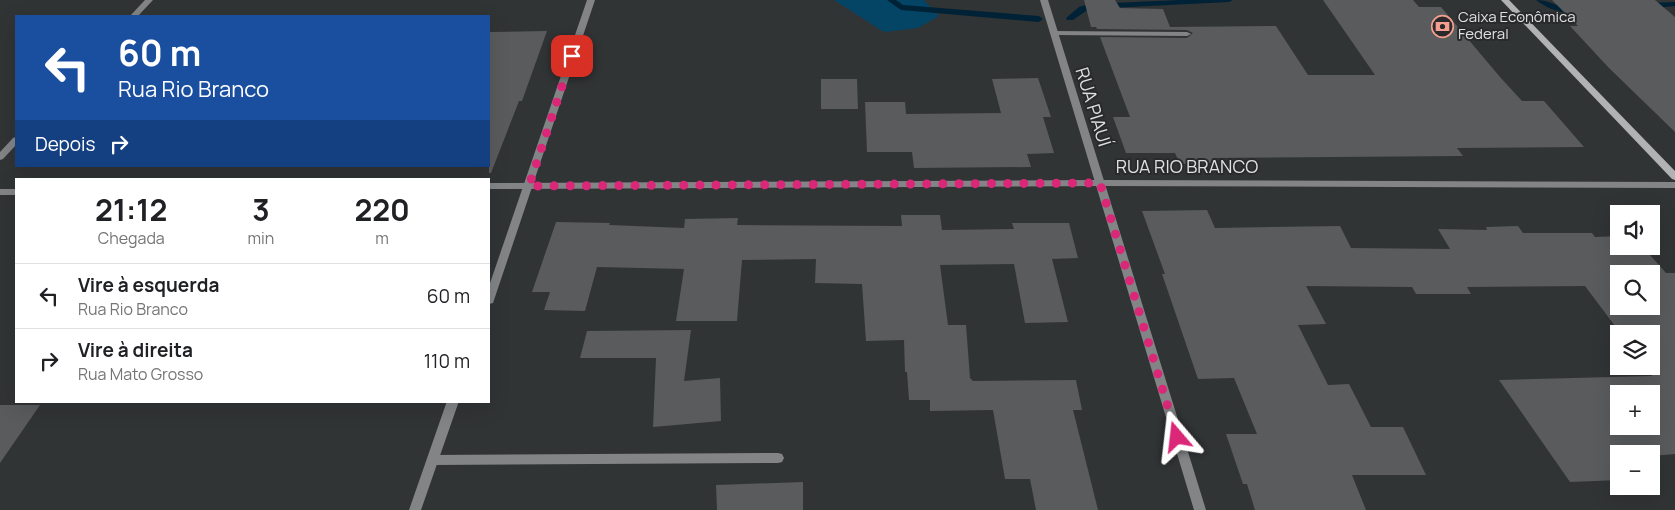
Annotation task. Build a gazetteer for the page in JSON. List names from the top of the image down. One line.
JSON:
{"streets":{"street":["RUA PIAUÍ","RUA RIO BRANCO"]},"crossings":[["RUA PIAUÍ","RUA RIO BRANCO"]],"places":{"bank":["Caixa Econômica Federal"]},"page":{"turn":["60 m","Rua Rio Branco"],"then":"Depois","eta":["21:12","Chegada","3","min","220","m"],"map_buttons":["+","−"],"list":[{"name":"Vire à esquerda","note":"Rua Rio Branco","value":"60 m"},{"name":"Vire à direita","note":"Rua Mato Grosso","value":"110 m"}]}}
